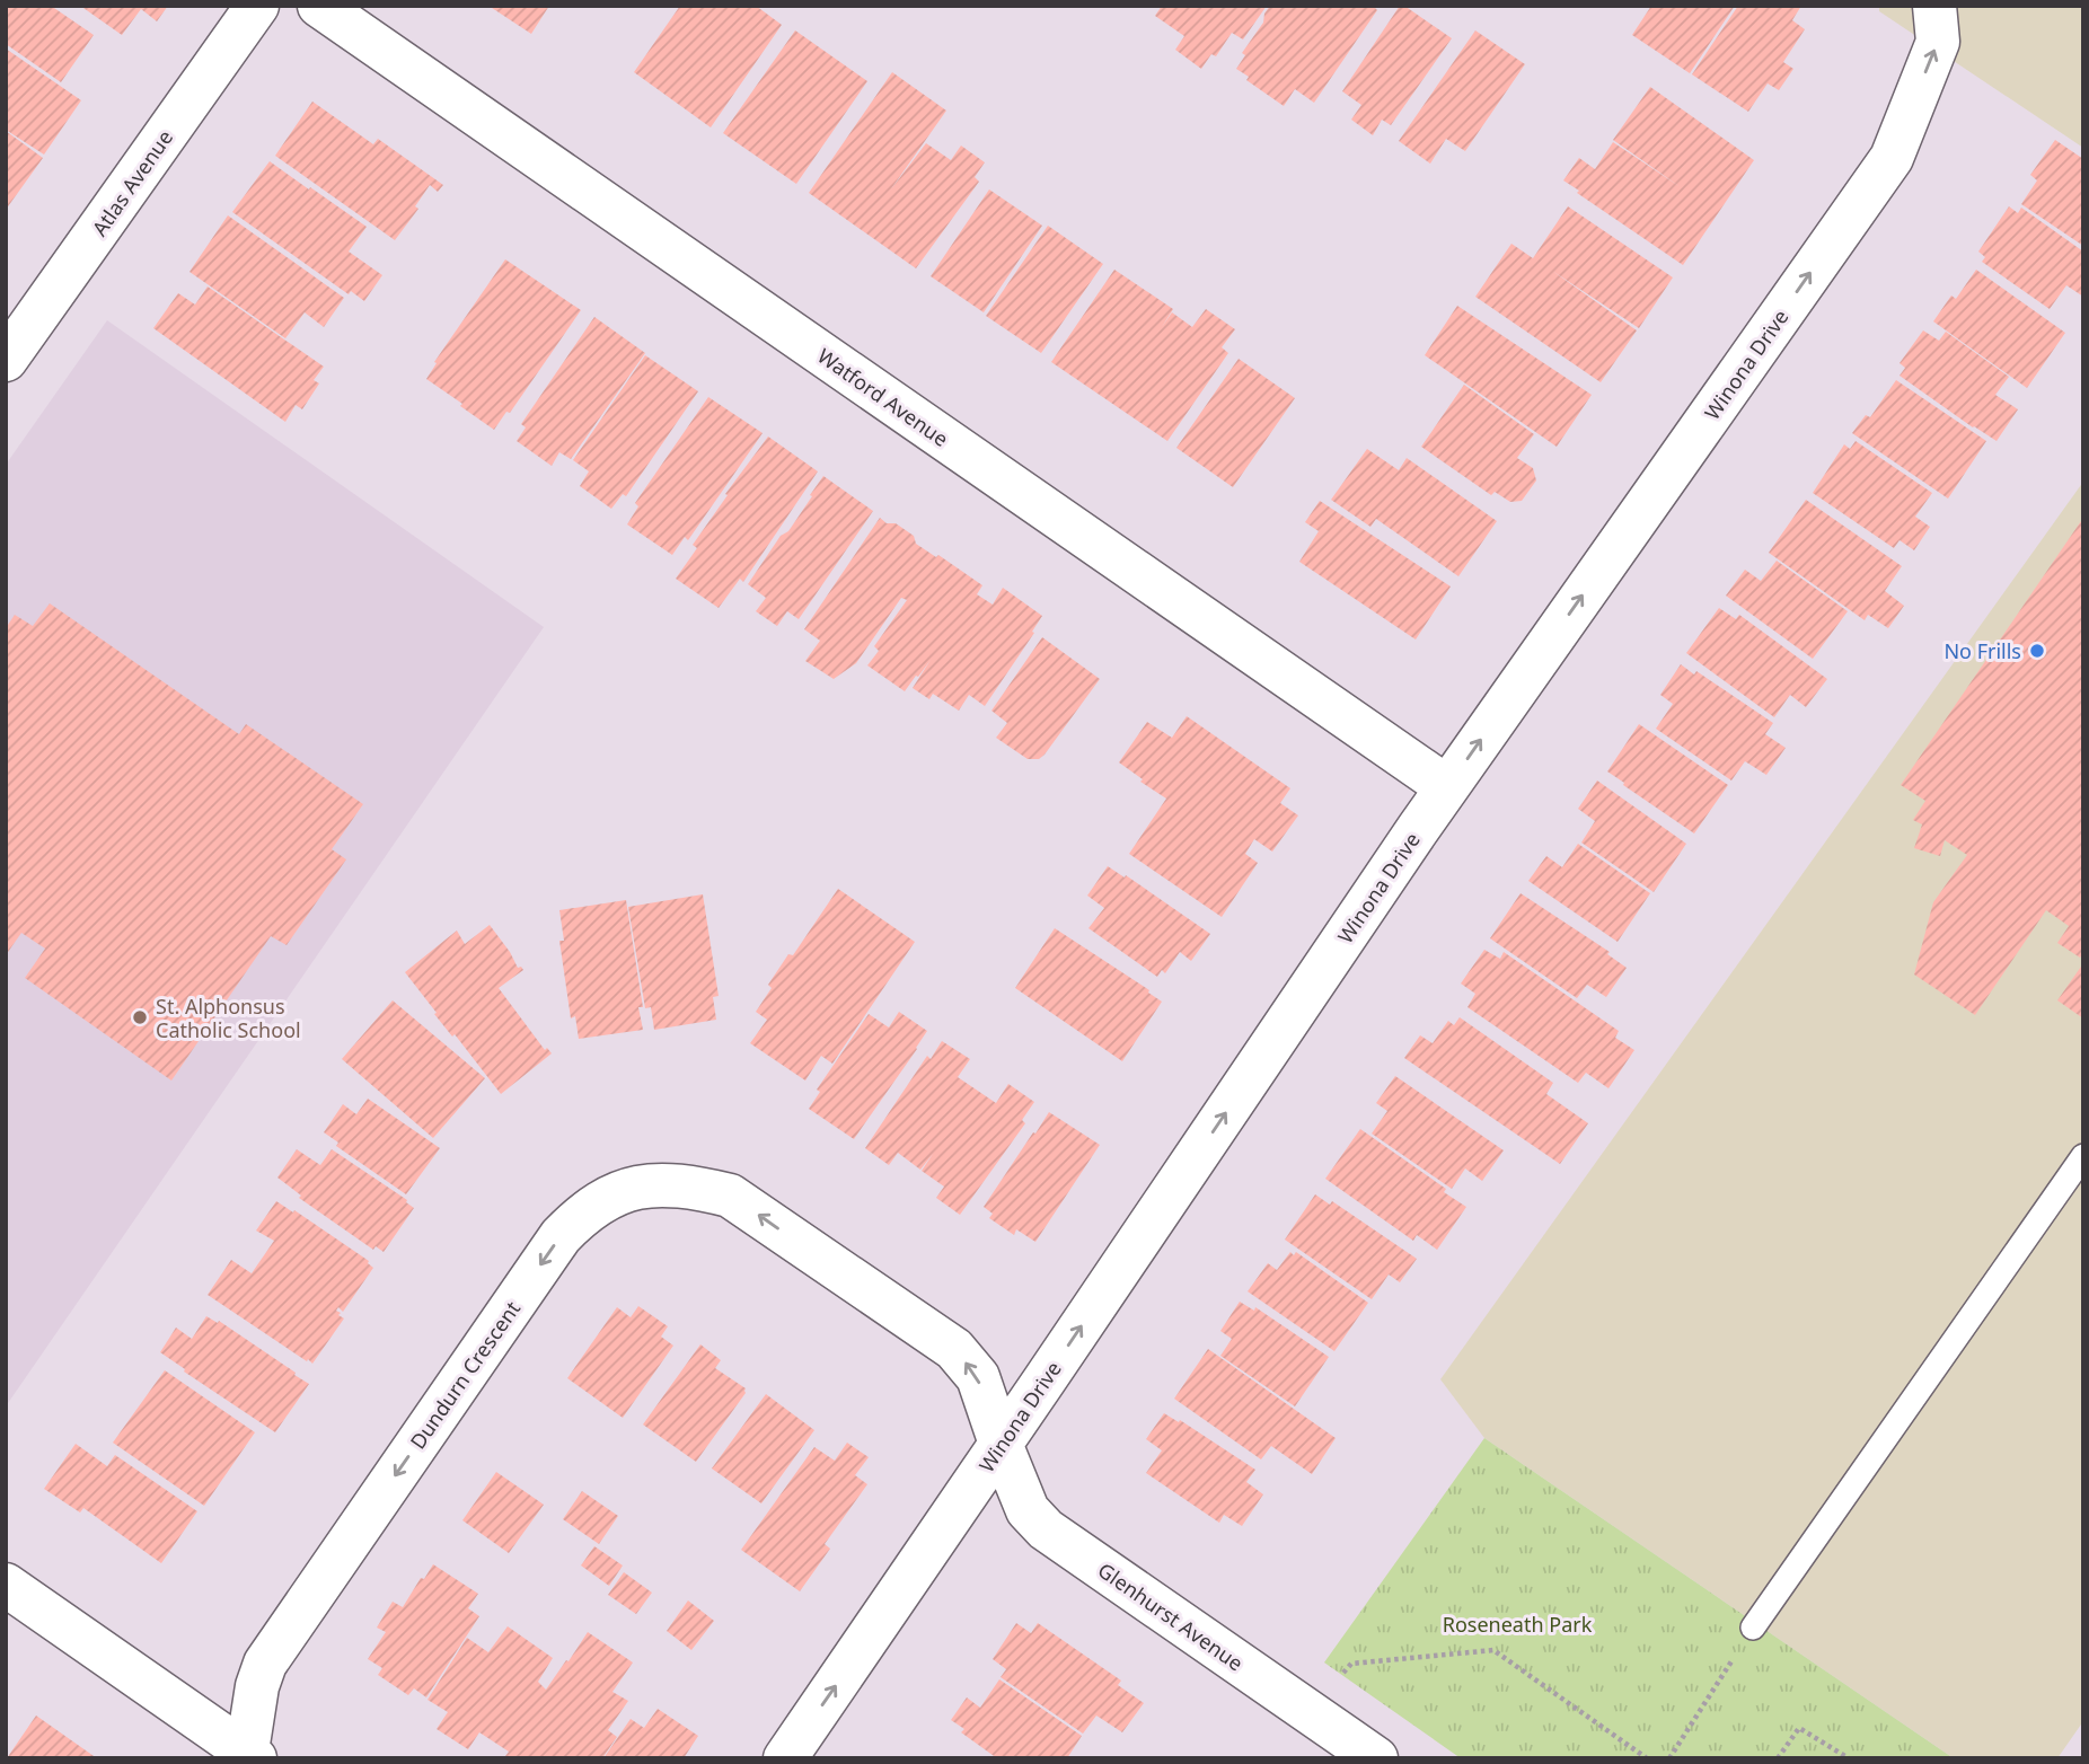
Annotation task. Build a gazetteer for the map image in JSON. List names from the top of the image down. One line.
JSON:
{"streets":{"street":["Atlas Avenue","Winona Drive","Watford Avenue","Dundurn Crescent","Glenhurst Avenue"]},"crossings":[["Winona Drive","Watford Avenue"],["Winona Drive","Dundurn Crescent"],["Winona Drive","Glenhurst Avenue"],["Dundurn Crescent","Glenhurst Avenue"]],"one_way":["Winona Drive"],"parks":["Roseneath Park"],"places":["No Frills","St. Alphonsus Catholic School"]}
